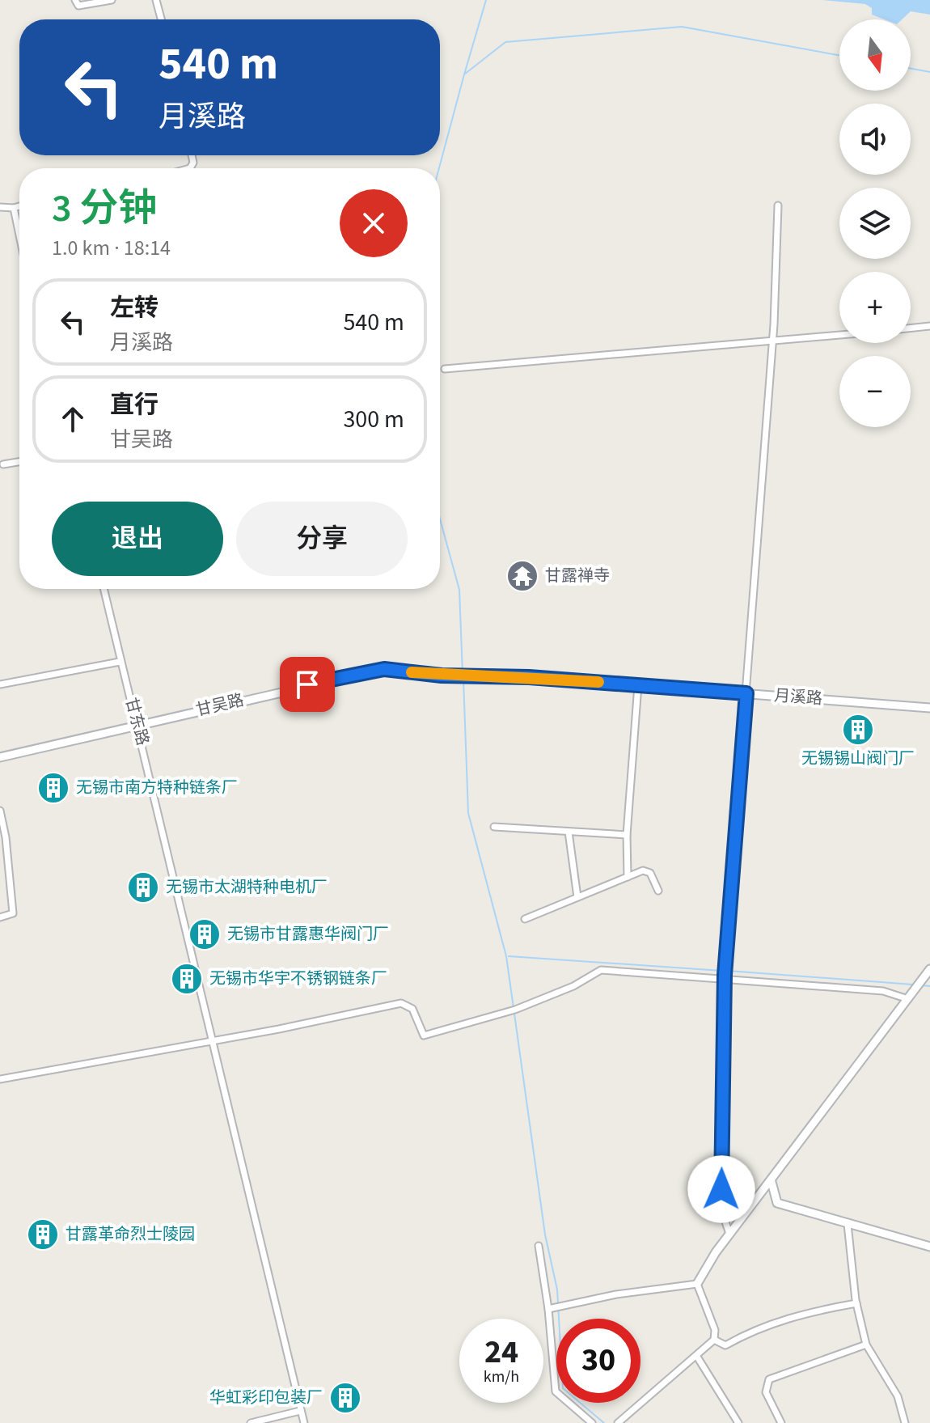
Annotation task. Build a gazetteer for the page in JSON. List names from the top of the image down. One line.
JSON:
{"streets":{"street":["月溪路","甘吴路","甘东路"]},"crossings":[["月溪路","甘吴路"],["甘吴路","甘东路"]],"places":{"temple":["甘露禅寺"],"building":["无锡锡山阀门厂","无锡市南方特种链条厂","无锡市太湖特种电机厂","无锡市甘露惠华阀门厂","无锡市华宇不锈钢链条厂","甘露革命烈士陵园","华虹彩印包装厂"]},"north":"bottom","page":{"map_buttons":["+","−"],"turn":["540 m","月溪路"],"heading":["3 分钟","1.0 km · 18:14"],"list":[{"name":"左转","note":"月溪路","value":"540 m"},{"name":"直行","note":"甘吴路","value":"300 m"}],"buttons":["退出","分享"],"speed":"24 km/h","limit":"30"}}
